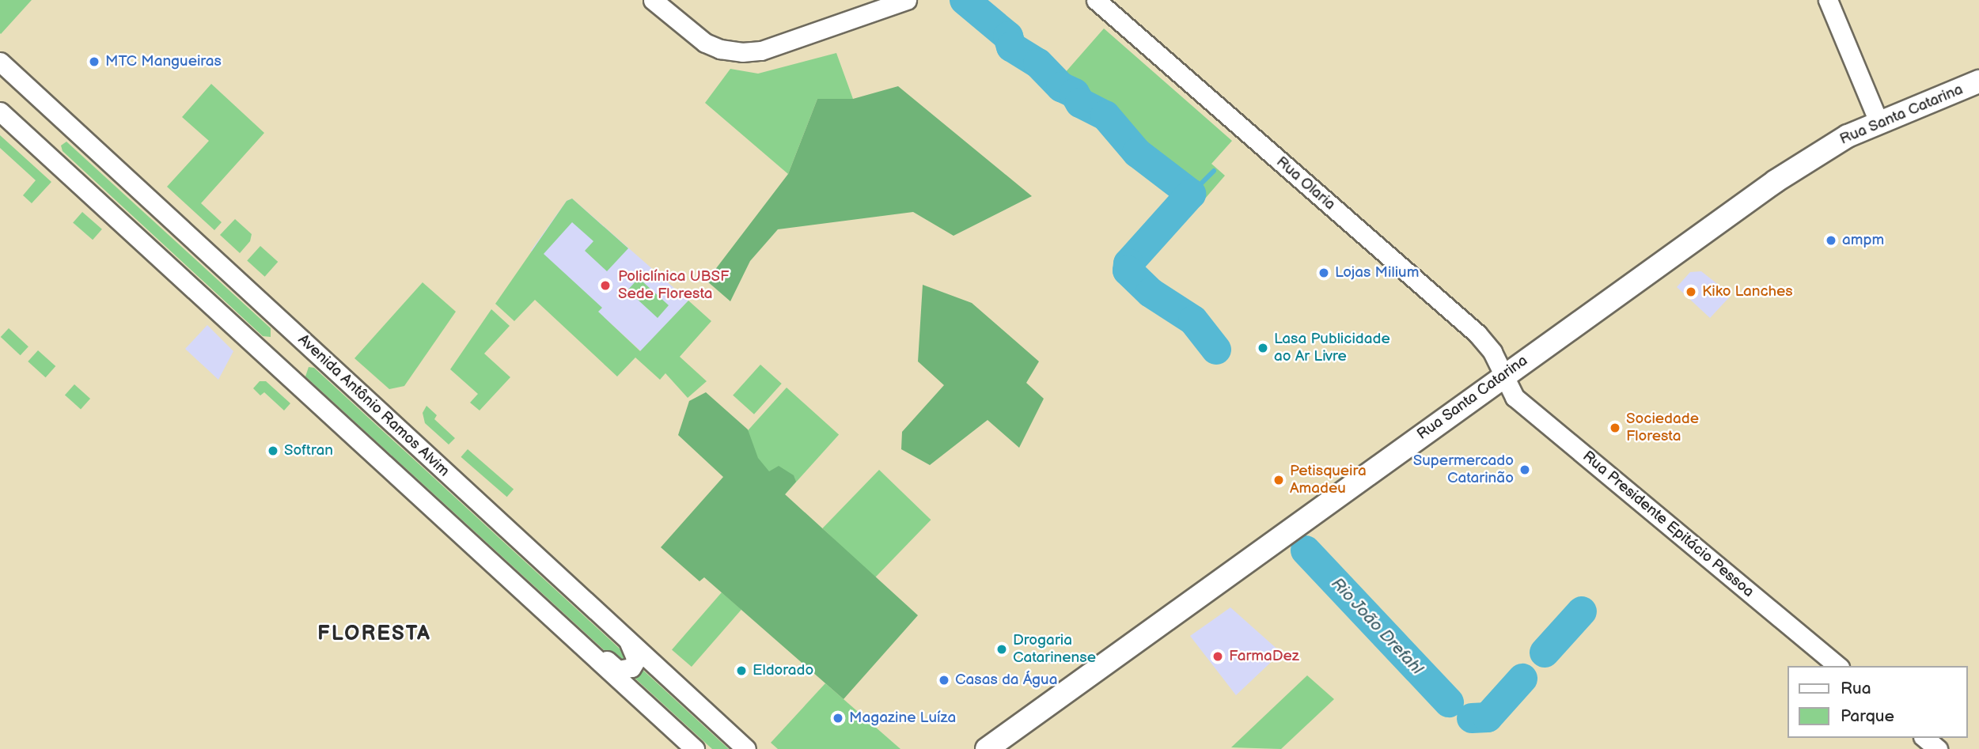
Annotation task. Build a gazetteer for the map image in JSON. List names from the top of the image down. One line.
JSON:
{"streets":{"main road":["Rua Santa Catarina"],"street":["Rua Olaria","Avenida Antônio Ramos Alvim","Rua Presidente Epitácio Pessoa"]},"crossings":[["Rua Santa Catarina","Rua Olaria"],["Rua Santa Catarina","Rua Presidente Epitácio Pessoa"],["Rua Olaria","Rua Presidente Epitácio Pessoa"]],"districts":["FLORESTA"],"water":["Rio João Drefahl"],"places":["MTC Mangueiras","ampm","Lojas Milium","Policlínica UBSF Sede Floresta","Kiko Lanches","Lasa Publicidade ao Ar Livre","Sociedade Floresta","Softran","Supermercado Catarinão","Petisqueira Amadeu","Drogaria Catarinense","FarmaDez","Eldorado","Casas da Água","Magazine Luíza"],"legend":["Rua","Parque"]}
